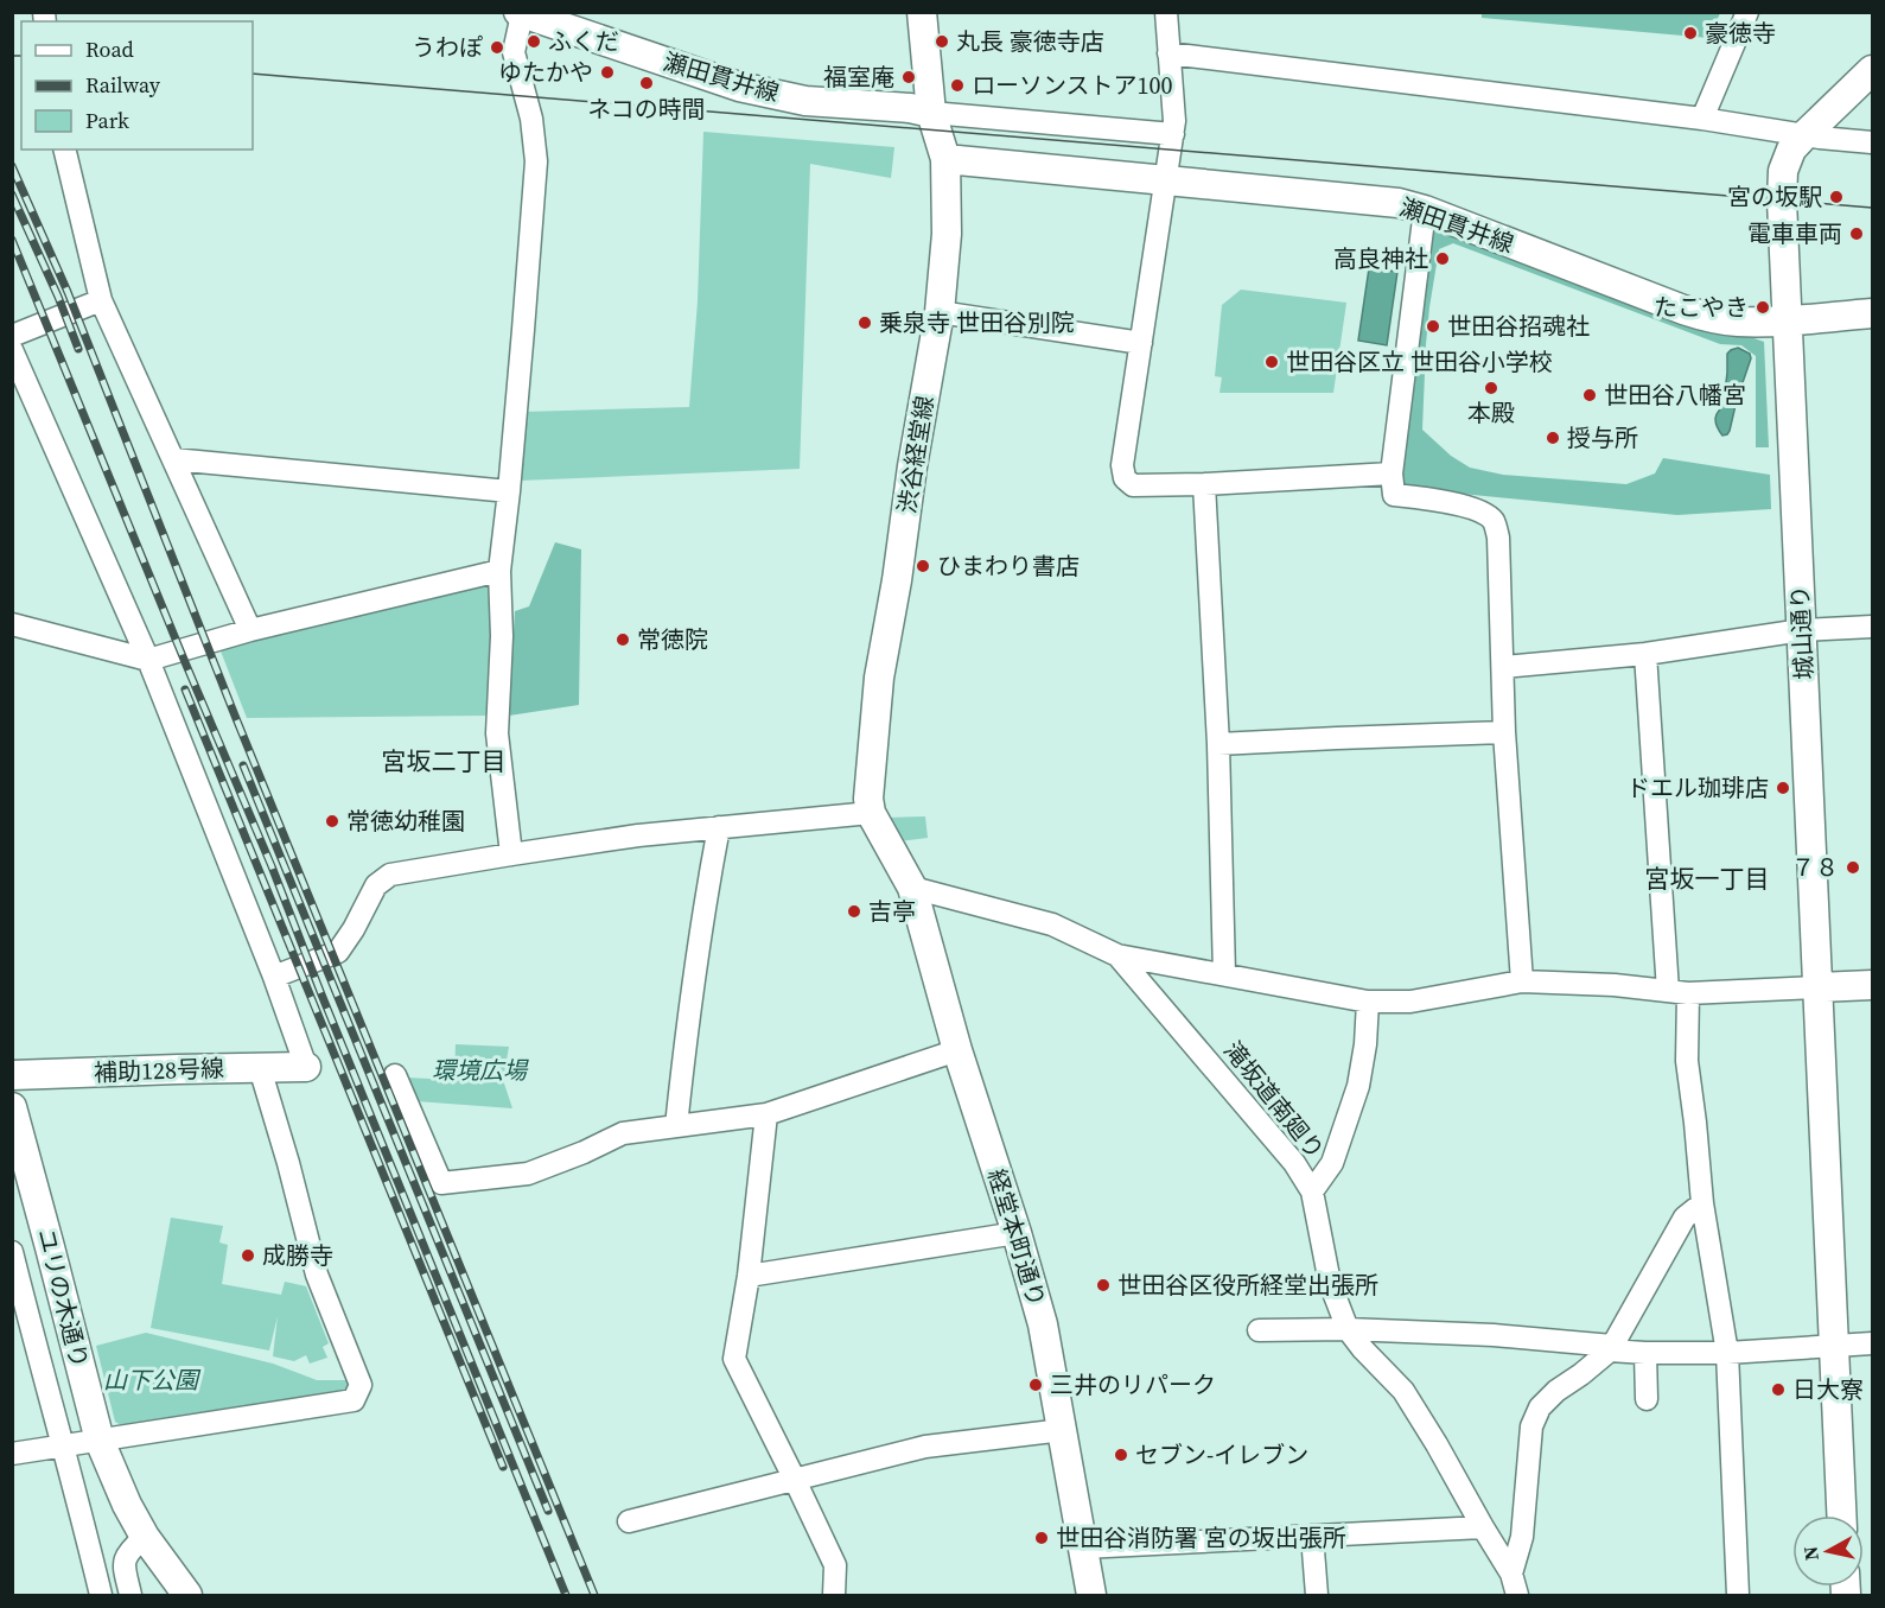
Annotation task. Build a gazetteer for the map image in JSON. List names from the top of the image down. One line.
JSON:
{"streets":{"main road":["瀬田貫井線","渋谷経堂線","城山通り","補助128号線","経堂本町通り","ユリの木通り"],"street":["滝坂道南廻り"]},"crossings":[["瀬田貫井線","渋谷経堂線"],["瀬田貫井線","城山通り"],["渋谷経堂線","滝坂道南廻り"],["渋谷経堂線","経堂本町通り"],["滝坂道南廻り","経堂本町通り"]],"districts":["宮坂二丁目","宮坂一丁目"],"parks":["環境広場","山下公園"],"places":["豪徳寺","ふくだ","丸長 豪徳寺店","うわぽ","ゆたかや","福室庵","ネコの時間","ローソンストア100","宮の坂駅","電車車両","高良神社","たこやき","乗泉寺 世田谷別院","世田谷招魂社","世田谷区立 世田谷小学校","本殿","世田谷八幡宮","授与所","ひまわり書店","常徳院","ドエル珈琲店","常徳幼稚園","７８","吉亭","成勝寺","世田谷区役所経堂出張所","三井のリパーク","日大寮","セブン-イレブン","世田谷消防署 宮の坂出張所"],"legend":["Road","Railway","Park"],"north":"left"}
